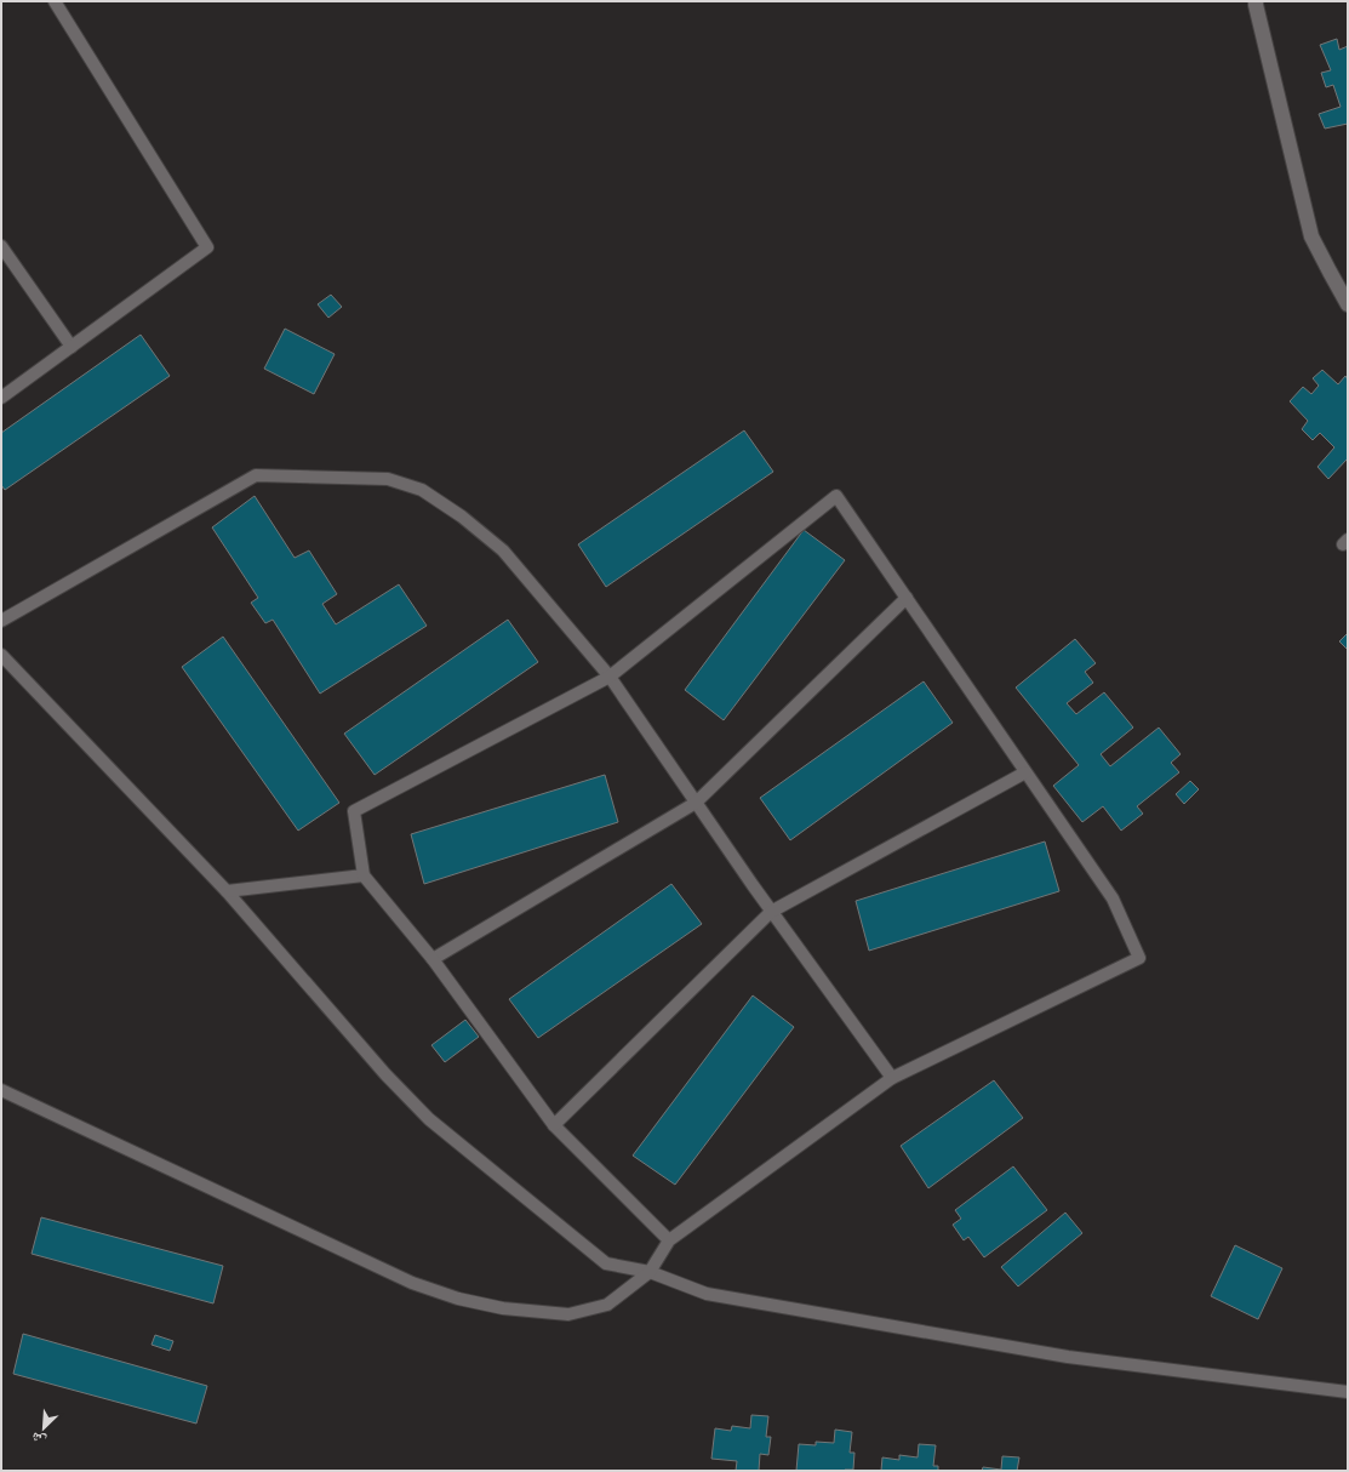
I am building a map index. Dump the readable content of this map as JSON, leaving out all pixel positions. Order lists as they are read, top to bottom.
{
  "north": "bottom left"
}
